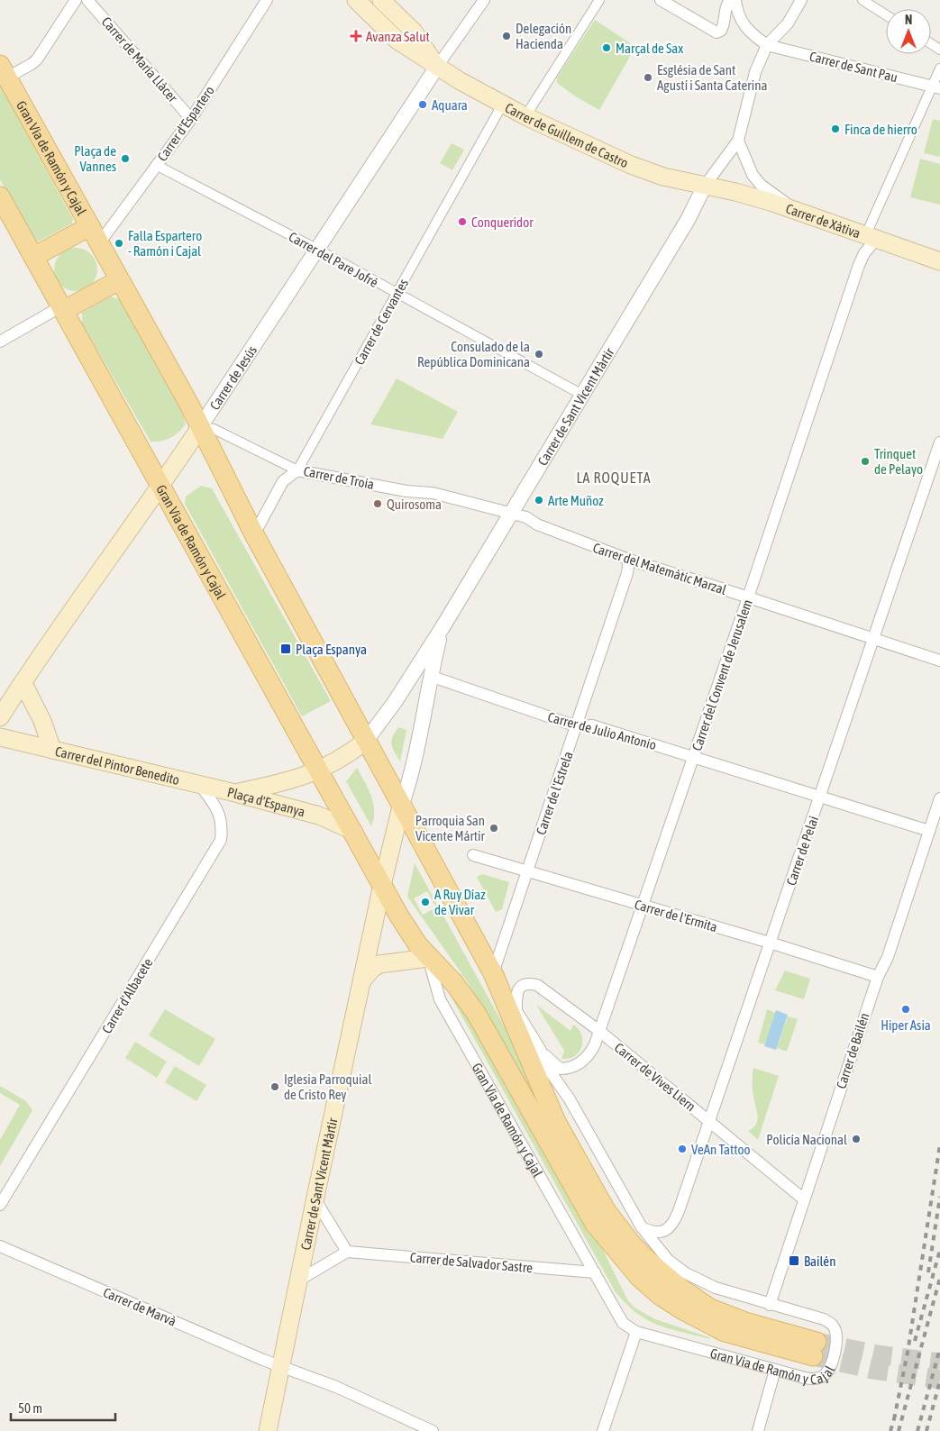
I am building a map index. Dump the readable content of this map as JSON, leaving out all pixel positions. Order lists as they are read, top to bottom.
{
  "streets": {
    "main road": [
      "Carrer de Guillem de Castro",
      "Gran Via de Ramón y Cajal",
      "Carrer de Xàtiva",
      "Carrer de Jesús",
      "Carrer de Sant Vicent Màrtir",
      "Carrer del Pintor Benedito",
      "Plaça d'Espanya"
    ],
    "street": [
      "Carrer de Maria Llàcer",
      "Carrer de Sant Pau",
      "Carrer d'Espartero",
      "Carrer del Pare Jofré",
      "Carrer de Cervantes",
      "Carrer de Troia",
      "Carrer del Matemàtic Marzal",
      "Carrer del Convent de Jerusalem",
      "Carrer de Julio Antonio",
      "Carrer de l'Estrela",
      "Carrer de Pelai",
      "Carrer de l'Ermita",
      "Carrer d'Albacete",
      "Carrer de Bailén",
      "Carrer de Vives Liern",
      "Carrer de Salvador Sastre",
      "Carrer de Marvà"
    ]
  },
  "crossings": [
    ["Carrer de Maria Llàcer", "Carrer d'Espartero"],
    ["Carrer d'Espartero", "Gran Via de Ramón y Cajal"],
    ["Carrer d'Espartero", "Carrer del Pare Jofré"],
    ["Carrer de Guillem de Castro", "Carrer de Xàtiva"],
    ["Carrer de Guillem de Castro", "Carrer de Cervantes"],
    ["Carrer de Guillem de Castro", "Carrer de Jesús"],
    ["Carrer de Guillem de Castro", "Carrer de Sant Vicent Màrtir"],
    ["Gran Via de Ramón y Cajal", "Carrer de Cervantes"],
    ["Gran Via de Ramón y Cajal", "Carrer de Jesús"],
    ["Gran Via de Ramón y Cajal", "Carrer de Sant Vicent Màrtir"],
    ["Gran Via de Ramón y Cajal", "Carrer de Troia"],
    ["Gran Via de Ramón y Cajal", "Carrer del Convent de Jerusalem"],
    ["Gran Via de Ramón y Cajal", "Carrer de l'Estrela"],
    ["Gran Via de Ramón y Cajal", "Plaça d'Espanya"],
    ["Gran Via de Ramón y Cajal", "Carrer de Pelai"],
    ["Gran Via de Ramón y Cajal", "Carrer de Bailén"],
    ["Gran Via de Ramón y Cajal", "Carrer de Vives Liern"],
    ["Gran Via de Ramón y Cajal", "Carrer de Salvador Sastre"],
    ["Carrer de Xàtiva", "Carrer de Sant Vicent Màrtir"],
    ["Carrer de Xàtiva", "Carrer del Convent de Jerusalem"],
    ["Carrer del Pare Jofré", "Carrer de Cervantes"],
    ["Carrer del Pare Jofré", "Carrer de Jesús"],
    ["Carrer del Pare Jofré", "Carrer de Sant Vicent Màrtir"],
    ["Carrer de Cervantes", "Carrer de Troia"],
    ["Carrer de Jesús", "Carrer de Troia"],
    ["Carrer de Sant Vicent Màrtir", "Carrer de Troia"],
    ["Carrer de Sant Vicent Màrtir", "Carrer del Matemàtic Marzal"],
    ["Carrer de Sant Vicent Màrtir", "Carrer de Julio Antonio"],
    ["Carrer de Sant Vicent Màrtir", "Plaça d'Espanya"],
    ["Carrer de Sant Vicent Màrtir", "Carrer de Marvà"],
    ["Carrer de Troia", "Carrer del Matemàtic Marzal"],
    ["Carrer del Matemàtic Marzal", "Carrer del Convent de Jerusalem"],
    ["Carrer del Matemàtic Marzal", "Carrer de l'Estrela"],
    ["Carrer del Matemàtic Marzal", "Carrer de Pelai"],
    ["Carrer del Convent de Jerusalem", "Carrer de Julio Antonio"],
    ["Carrer del Convent de Jerusalem", "Carrer de l'Ermita"],
    ["Carrer del Convent de Jerusalem", "Carrer de Vives Liern"],
    ["Carrer de Julio Antonio", "Carrer de l'Estrela"],
    ["Carrer de Julio Antonio", "Carrer de Pelai"],
    ["Carrer de Julio Antonio", "Carrer de Bailén"],
    ["Carrer del Pintor Benedito", "Plaça d'Espanya"],
    ["Carrer del Pintor Benedito", "Carrer d'Albacete"],
    ["Carrer de l'Estrela", "Carrer de l'Ermita"],
    ["Carrer de Pelai", "Carrer de l'Ermita"],
    ["Carrer de Pelai", "Carrer de Vives Liern"],
    ["Carrer de l'Ermita", "Carrer de Bailén"],
    ["Carrer de Bailén", "Carrer de Vives Liern"]
  ],
  "districts": ["LA ROQUETA"],
  "places": {
    "health": ["Avanza Salut"],
    "other": [
      "Delegación Hacienda",
      "Marçal de Sax",
      "Església de Sant Agustí i Santa Caterina",
      "Aquara",
      "Finca de hierro",
      "Plaça de Vannes",
      "Conqueridor",
      "Falla Espartero - Ramón i Cajal",
      "Consulado de la República Dominicana",
      "Trinquet de Pelayo",
      "Arte Muñoz",
      "Quirosoma",
      "Parroquia San Vicente Mártir",
      "A Ruy Díaz de Vivar",
      "Hiper Asia",
      "Iglesia Parroquial de Cristo Rey",
      "Policía Nacional",
      "VeAn Tattoo"
    ],
    "transit": ["Plaça Espanya", "Bailén"]
  },
  "scale_bar": "50 m",
  "north": "top"
}
